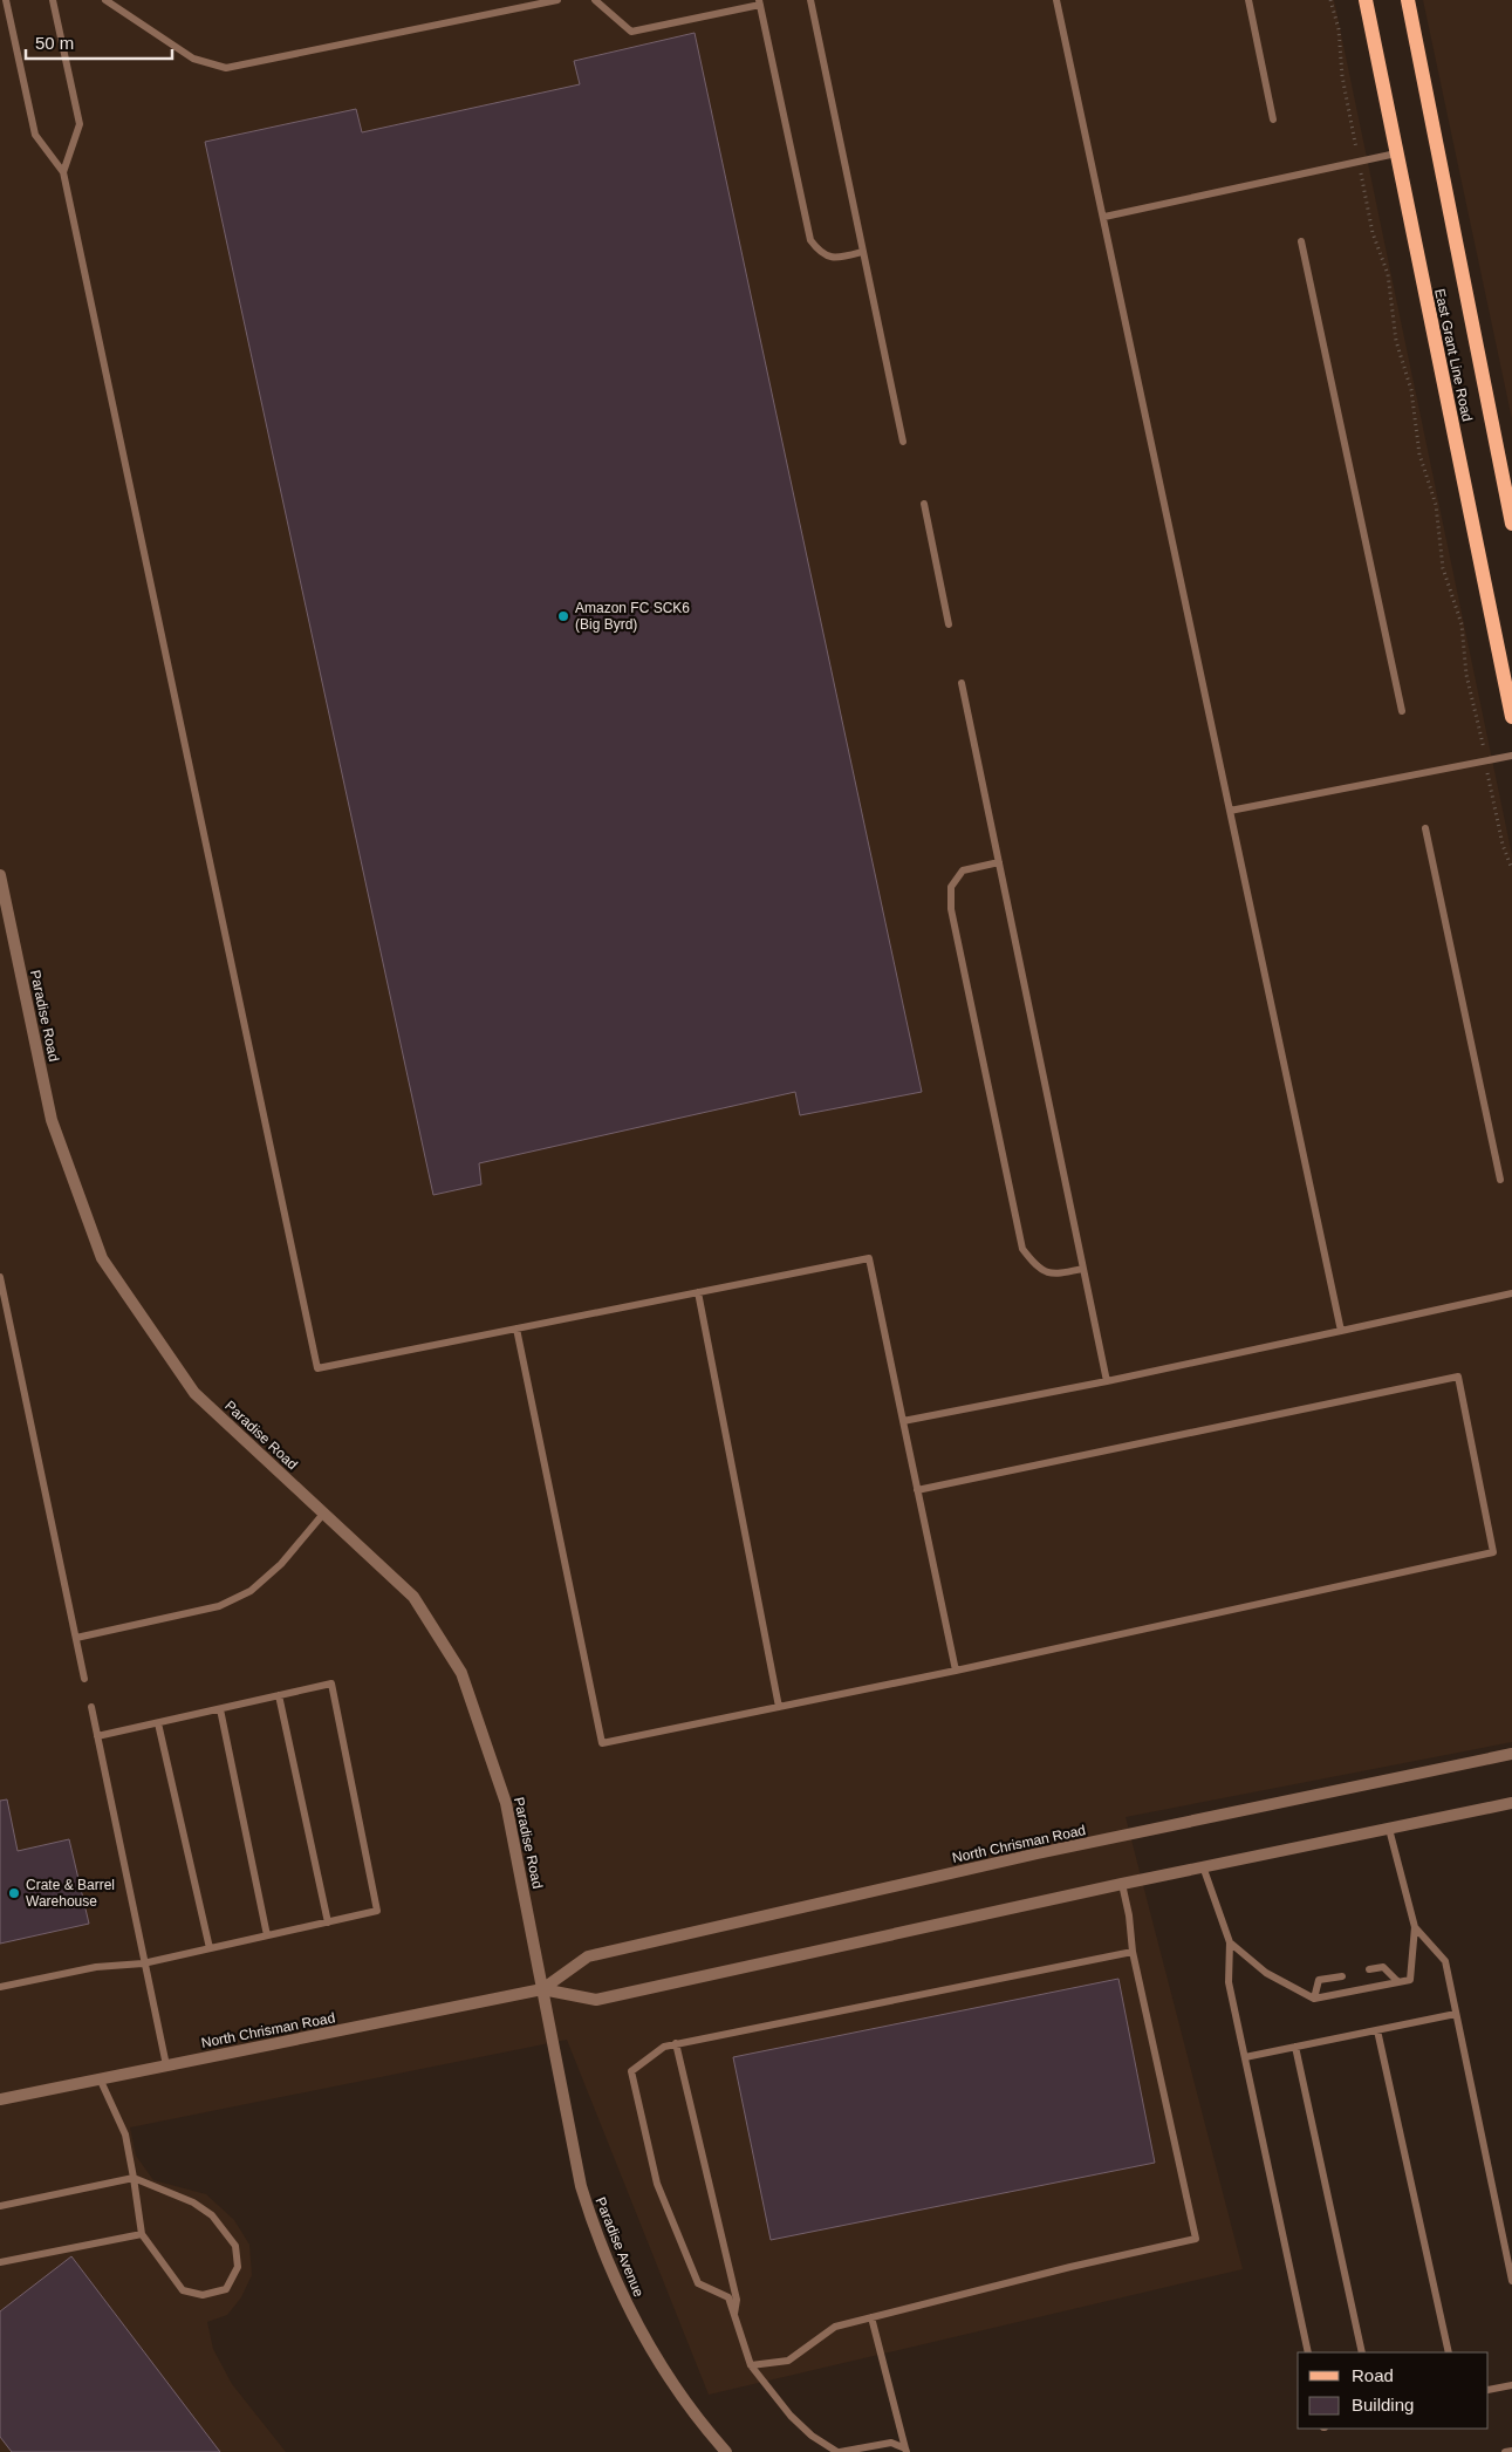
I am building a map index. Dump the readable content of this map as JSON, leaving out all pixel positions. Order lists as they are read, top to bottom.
{
  "streets": {
    "main road": ["East Grant Line Road"],
    "street": ["Paradise Road", "North Chrisman Road", "Paradise Avenue"]
  },
  "crossings": [
    ["Paradise Road", "North Chrisman Road"],
    ["Paradise Road", "Paradise Avenue"],
    ["North Chrisman Road", "Paradise Avenue"]
  ],
  "places": ["Amazon FC SCK6 (Big Byrd)", "Crate & Barrel Warehouse"],
  "legend": ["Road", "Building"],
  "scale_bar": "50 m"
}
